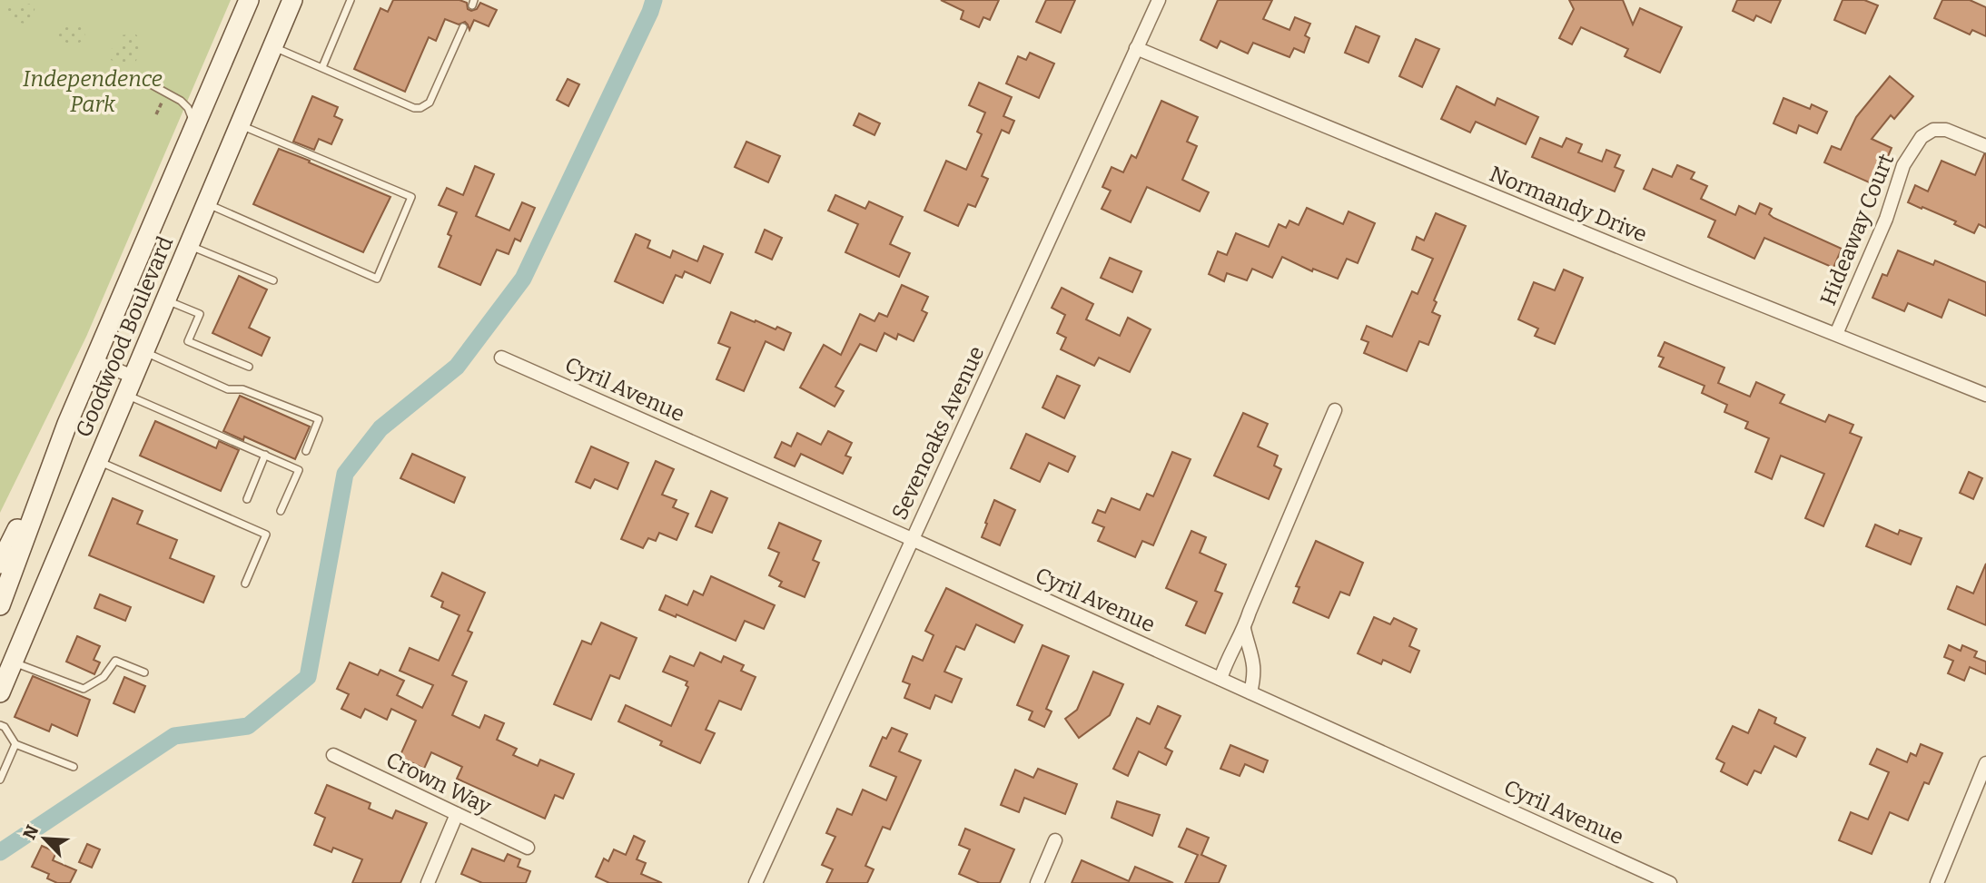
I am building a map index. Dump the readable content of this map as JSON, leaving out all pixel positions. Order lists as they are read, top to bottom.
{
  "streets": {
    "main road": ["Goodwood Boulevard"],
    "street": [
      "Normandy Drive",
      "Hideaway Court",
      "Cyril Avenue",
      "Sevenoaks Avenue",
      "Crown Way"
    ]
  },
  "crossings": [
    ["Normandy Drive", "Hideaway Court"],
    ["Normandy Drive", "Sevenoaks Avenue"],
    ["Cyril Avenue", "Sevenoaks Avenue"]
  ],
  "parks": ["Independence Park"],
  "north": "top left"
}
